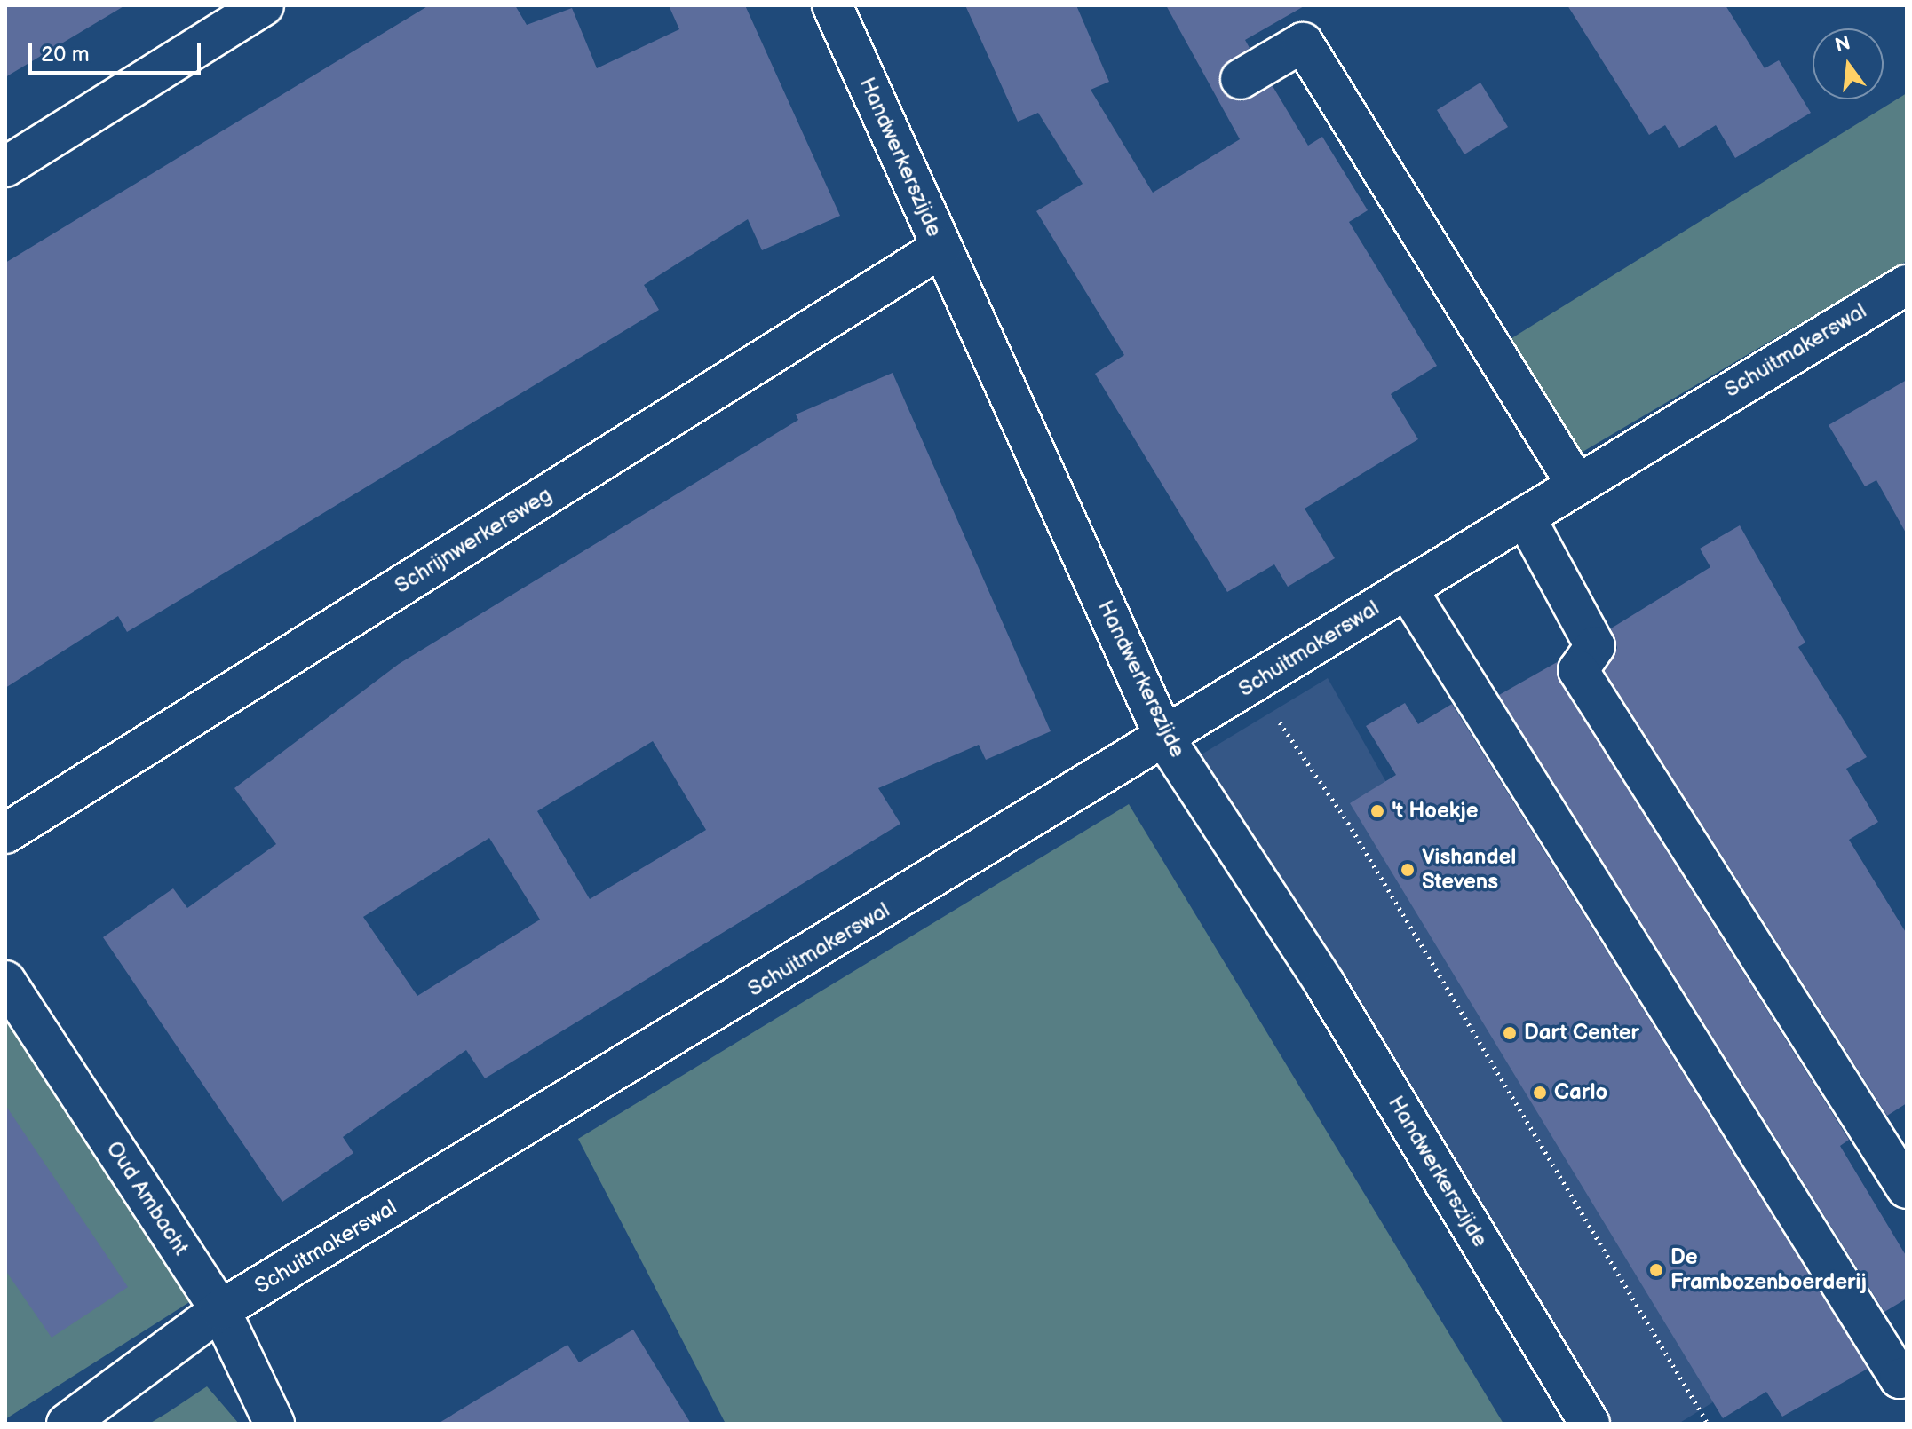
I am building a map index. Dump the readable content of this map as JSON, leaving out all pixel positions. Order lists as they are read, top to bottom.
{
  "streets": {
    "street": [
      "Handwerkerszijde",
      "Schuitmakerswal",
      "Schrijnwerkersweg",
      "Oud Ambacht"
    ]
  },
  "crossings": [
    ["Handwerkerszijde", "Schuitmakerswal"],
    ["Handwerkerszijde", "Schrijnwerkersweg"],
    ["Schuitmakerswal", "Oud Ambacht"]
  ],
  "places": [
    "'t Hoekje",
    "Vishandel Stevens",
    "Dart Center",
    "Carlo",
    "De Frambozenboerderij"
  ],
  "scale_bar": "20 m",
  "north": "top"
}
